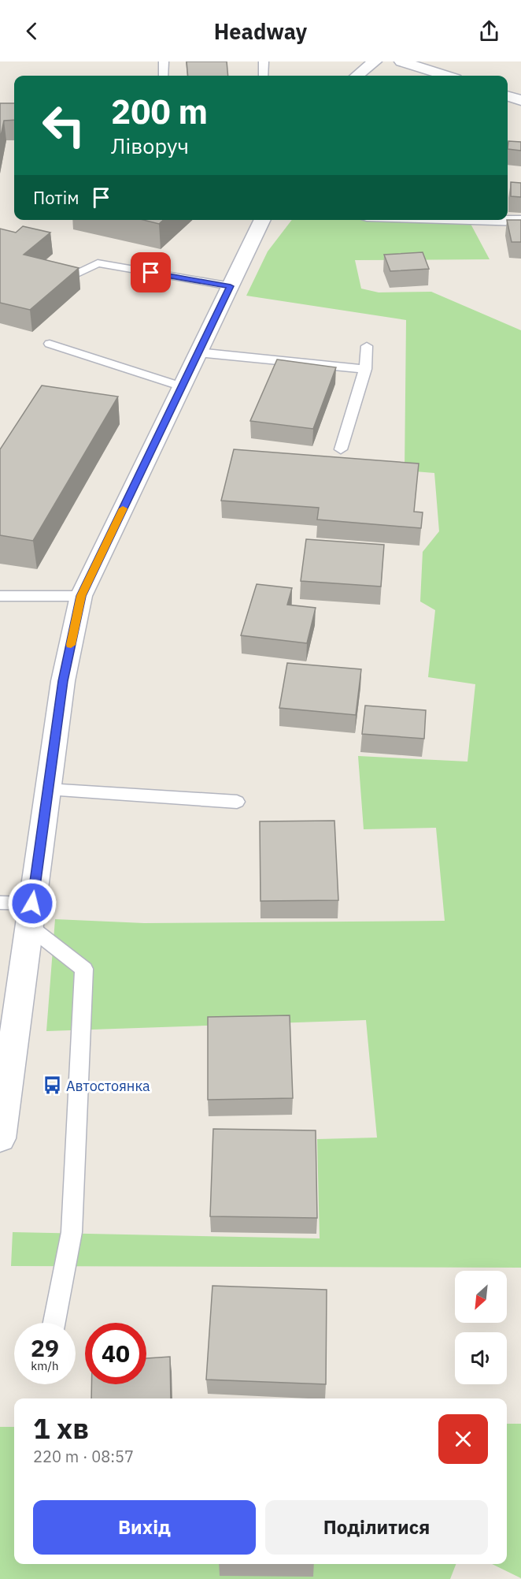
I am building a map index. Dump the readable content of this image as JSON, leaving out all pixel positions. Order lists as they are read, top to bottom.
{
  "places": {
    "bus stop": ["Автостоянка"]
  },
  "north": "bottom left",
  "page": {
    "header": "Headway",
    "turn": ["200 m", "Ліворуч"],
    "then": "Потім",
    "speed": "29 km/h",
    "limit": "40",
    "heading": ["1 хв", "220 m · 08:57"],
    "buttons": ["Вихід", "Поділитися"]
  }
}
